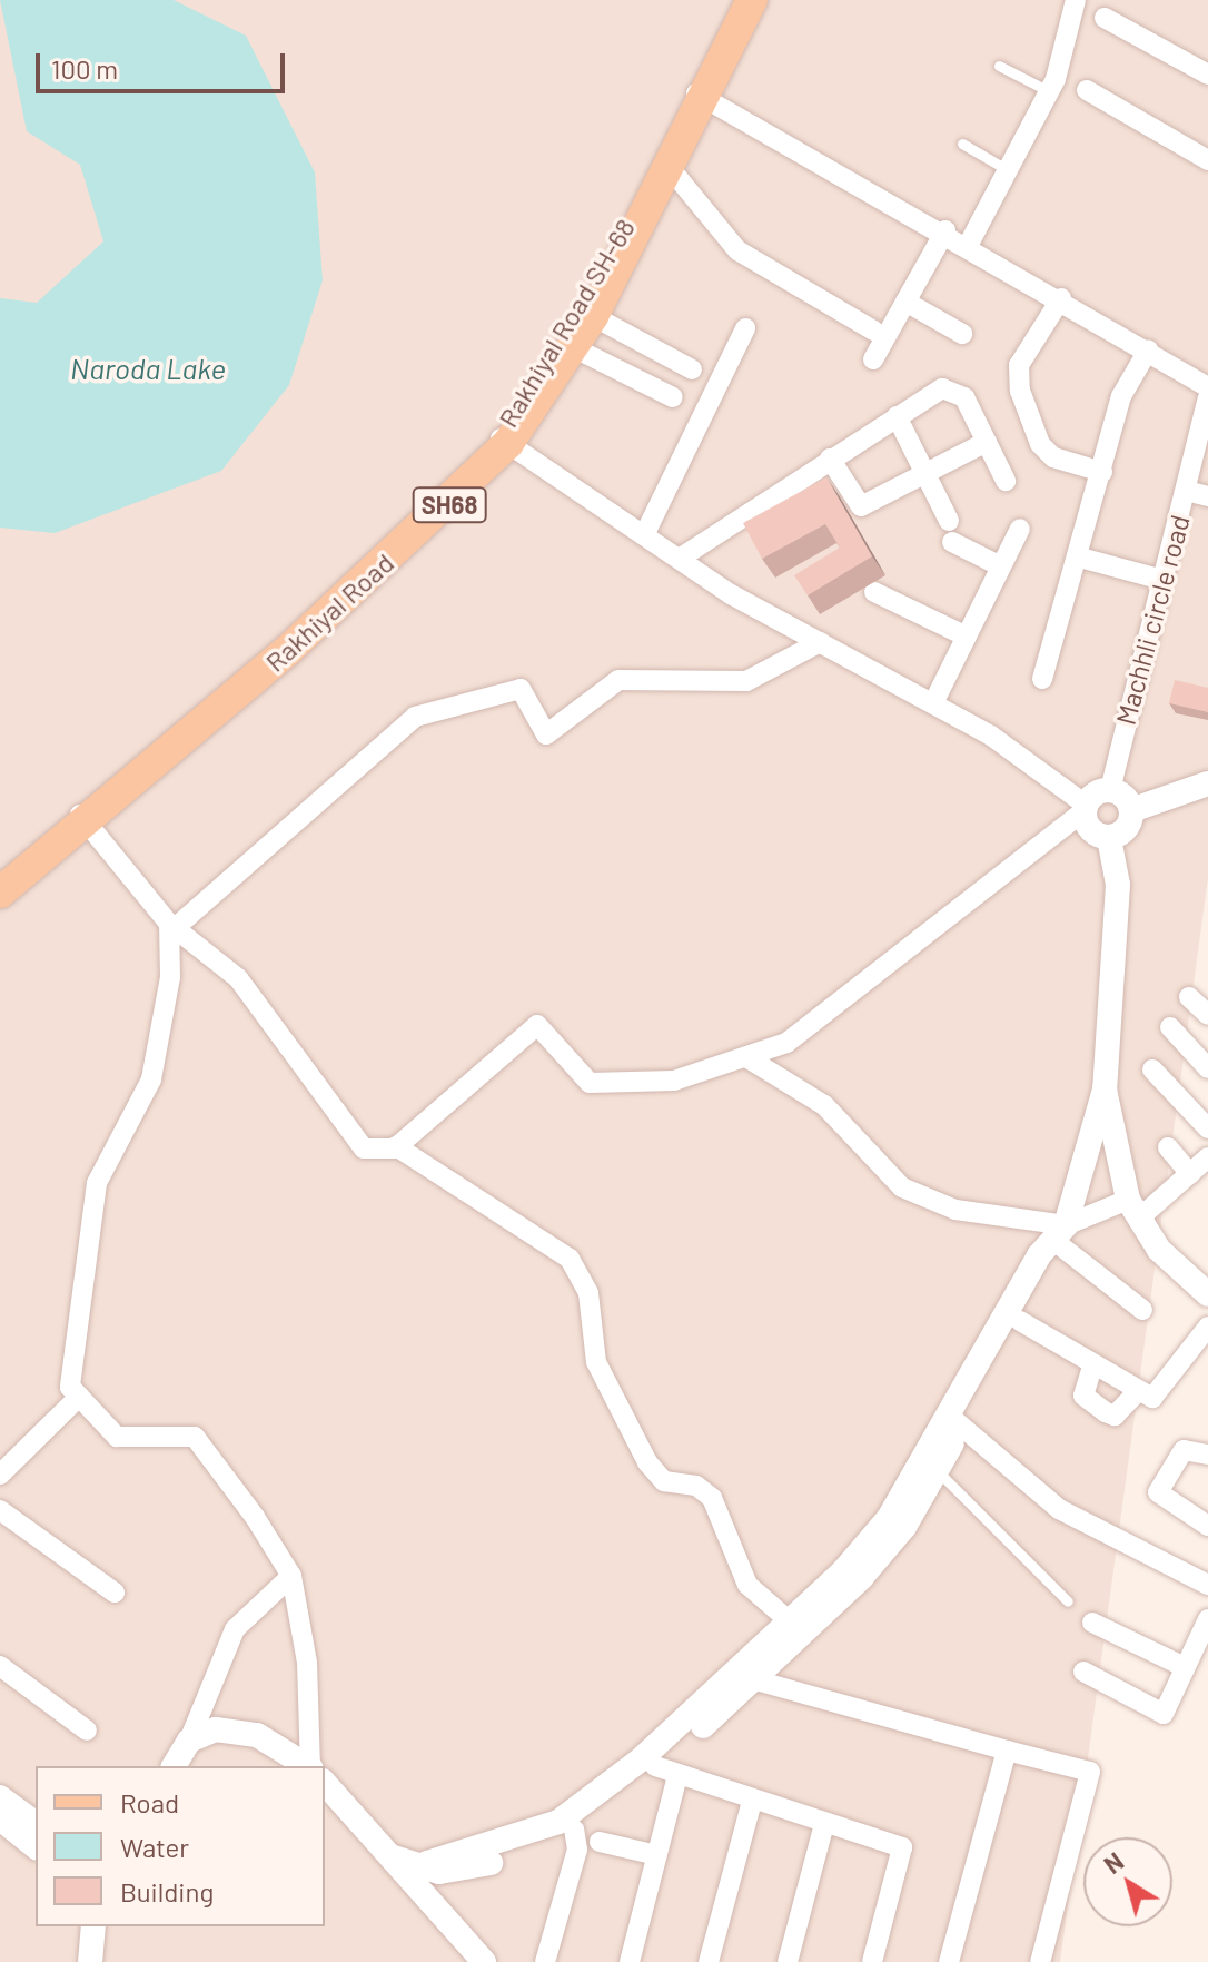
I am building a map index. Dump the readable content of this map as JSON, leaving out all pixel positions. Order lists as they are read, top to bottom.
{
  "streets": {
    "main road": ["Rakhiyal Road SH-68", "SH68", "Rakhiyal Road"],
    "street": ["Machhli circle road"]
  },
  "crossings": [
    ["Rakhiyal Road SH-68", "Rakhiyal Road"],
    ["SH68", "Rakhiyal Road"]
  ],
  "water": ["Naroda Lake"],
  "legend": ["Road", "Water", "Building"],
  "scale_bar": "100 m",
  "north": "top left"
}
